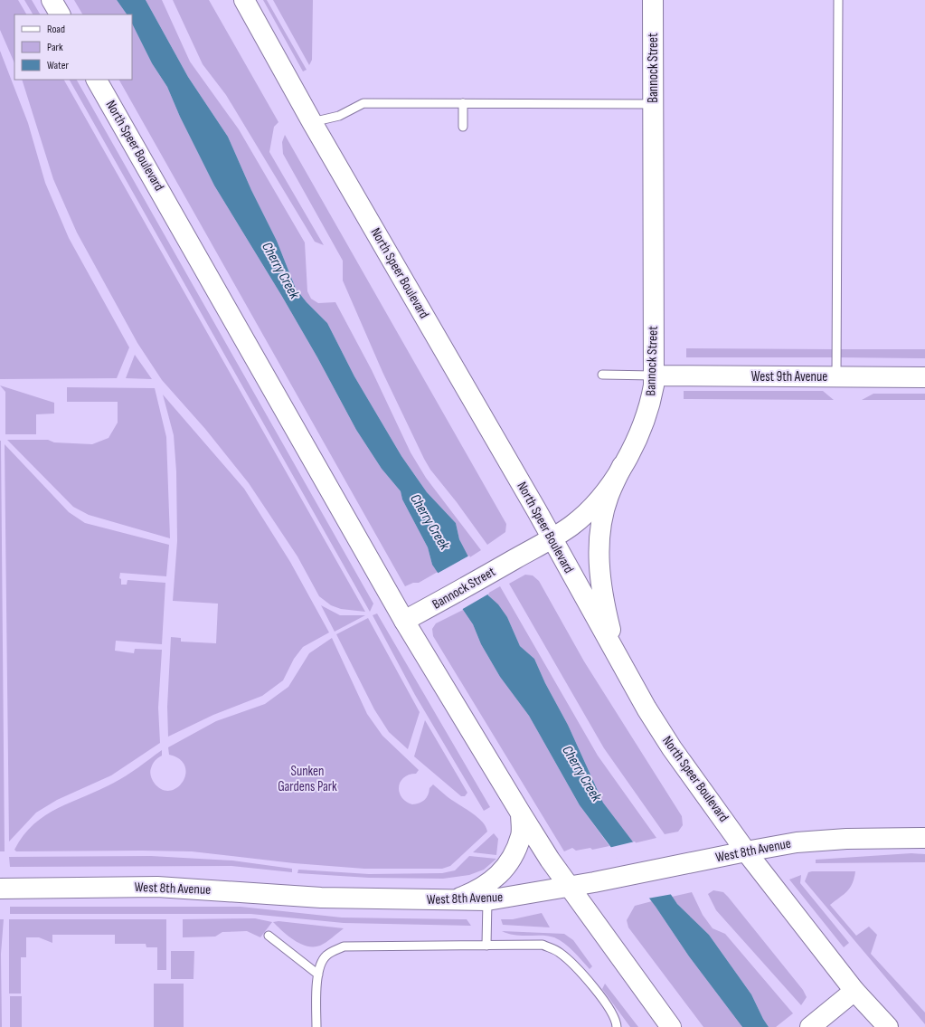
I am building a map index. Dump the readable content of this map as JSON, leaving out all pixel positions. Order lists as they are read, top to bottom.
{
  "streets": {
    "main road": [
      "Bannock Street",
      "North Speer Boulevard",
      "West 9th Avenue",
      "West 8th Avenue"
    ]
  },
  "crossings": [
    ["Bannock Street", "North Speer Boulevard"],
    ["Bannock Street", "West 9th Avenue"],
    ["North Speer Boulevard", "West 8th Avenue"]
  ],
  "water": ["Cherry Creek"],
  "parks": ["Sunken Gardens Park"],
  "legend": ["Road", "Park", "Water"]
}
